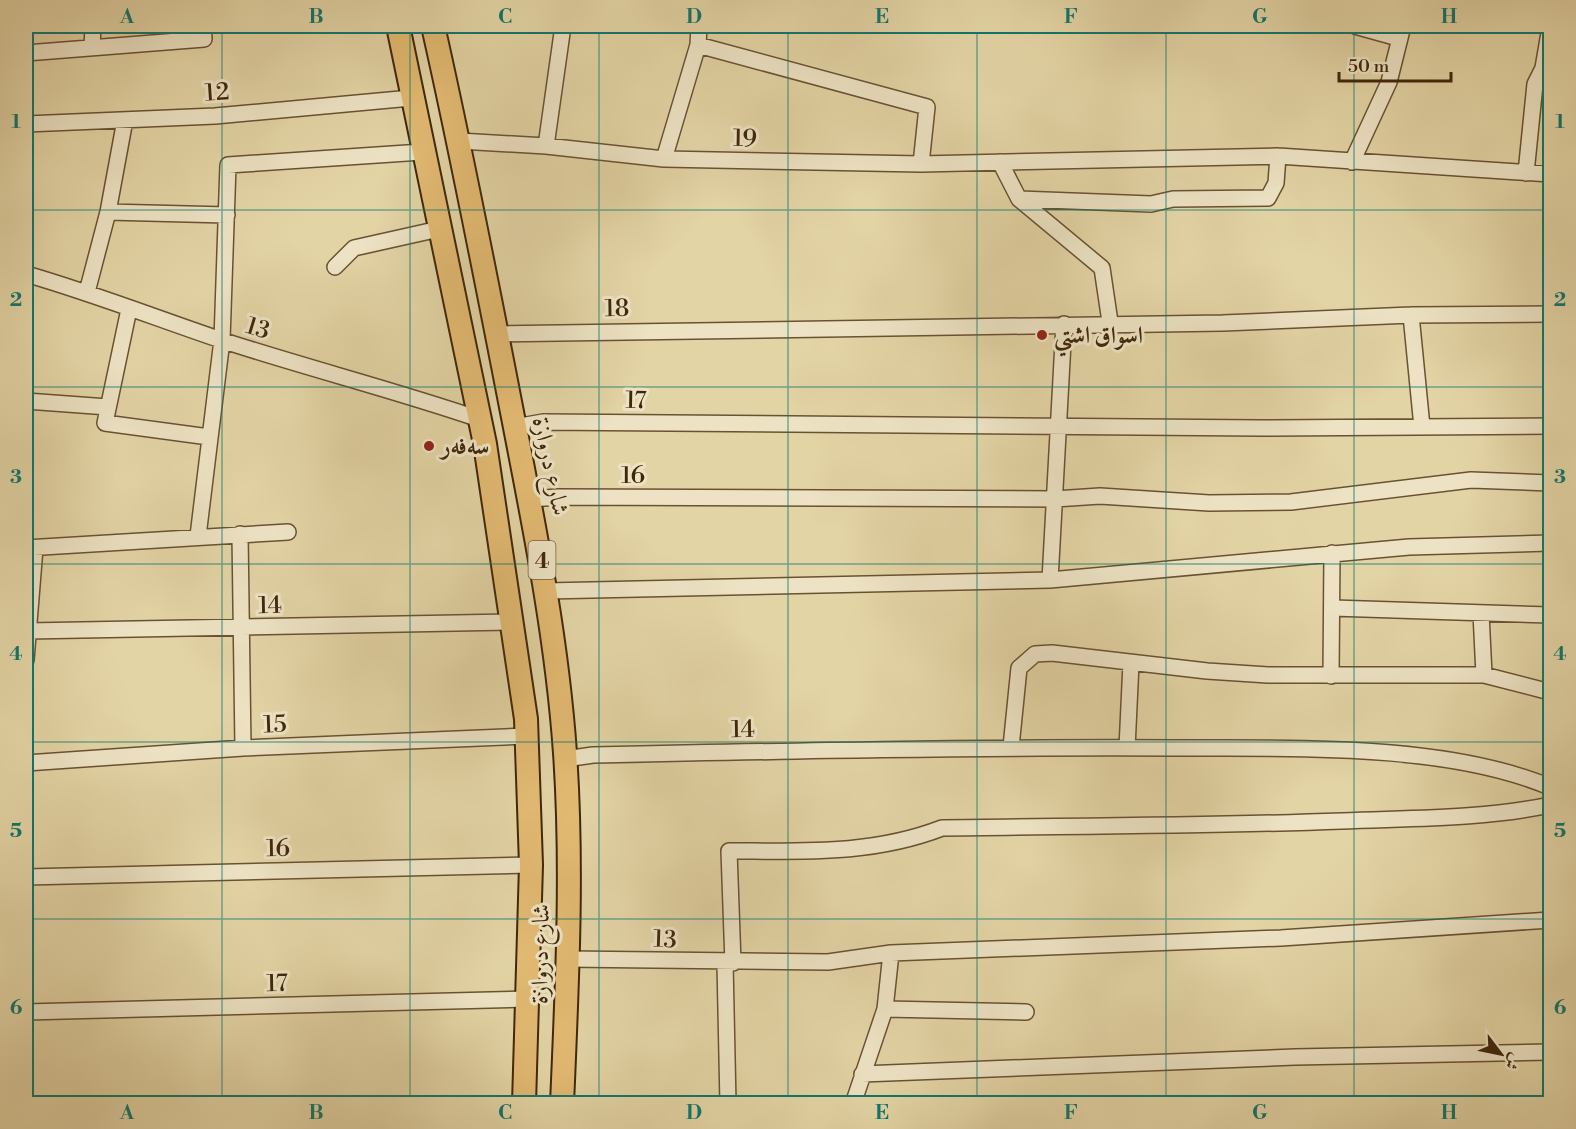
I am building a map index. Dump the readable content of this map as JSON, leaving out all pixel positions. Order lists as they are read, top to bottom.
{
  "streets": {
    "main road": ["شارع دروازة", "4"],
    "street": [
      "12",
      "19",
      "18",
      "13",
      "17",
      "16",
      "14",
      "15"
    ]
  },
  "crossings": [
    ["12", "شارع دروازة"],
    ["19", "شارع دروازة"],
    ["18", "شارع دروازة"],
    ["13", "شارع دروازة"],
    ["17", "شارع دروازة"],
    ["شارع دروازة", "16"],
    ["شارع دروازة", "14"],
    ["شارع دروازة", "15"]
  ],
  "places": ["اسواق اشتي", "سەفەر"],
  "scale_bar": "50 m",
  "north": "bottom right",
  "grid": {
    "columns": [
      "A",
      "B",
      "C",
      "D",
      "E",
      "F",
      "G",
      "H"
    ],
    "rows": [
      "1",
      "2",
      "3",
      "4",
      "5",
      "6"
    ]
  }
}
